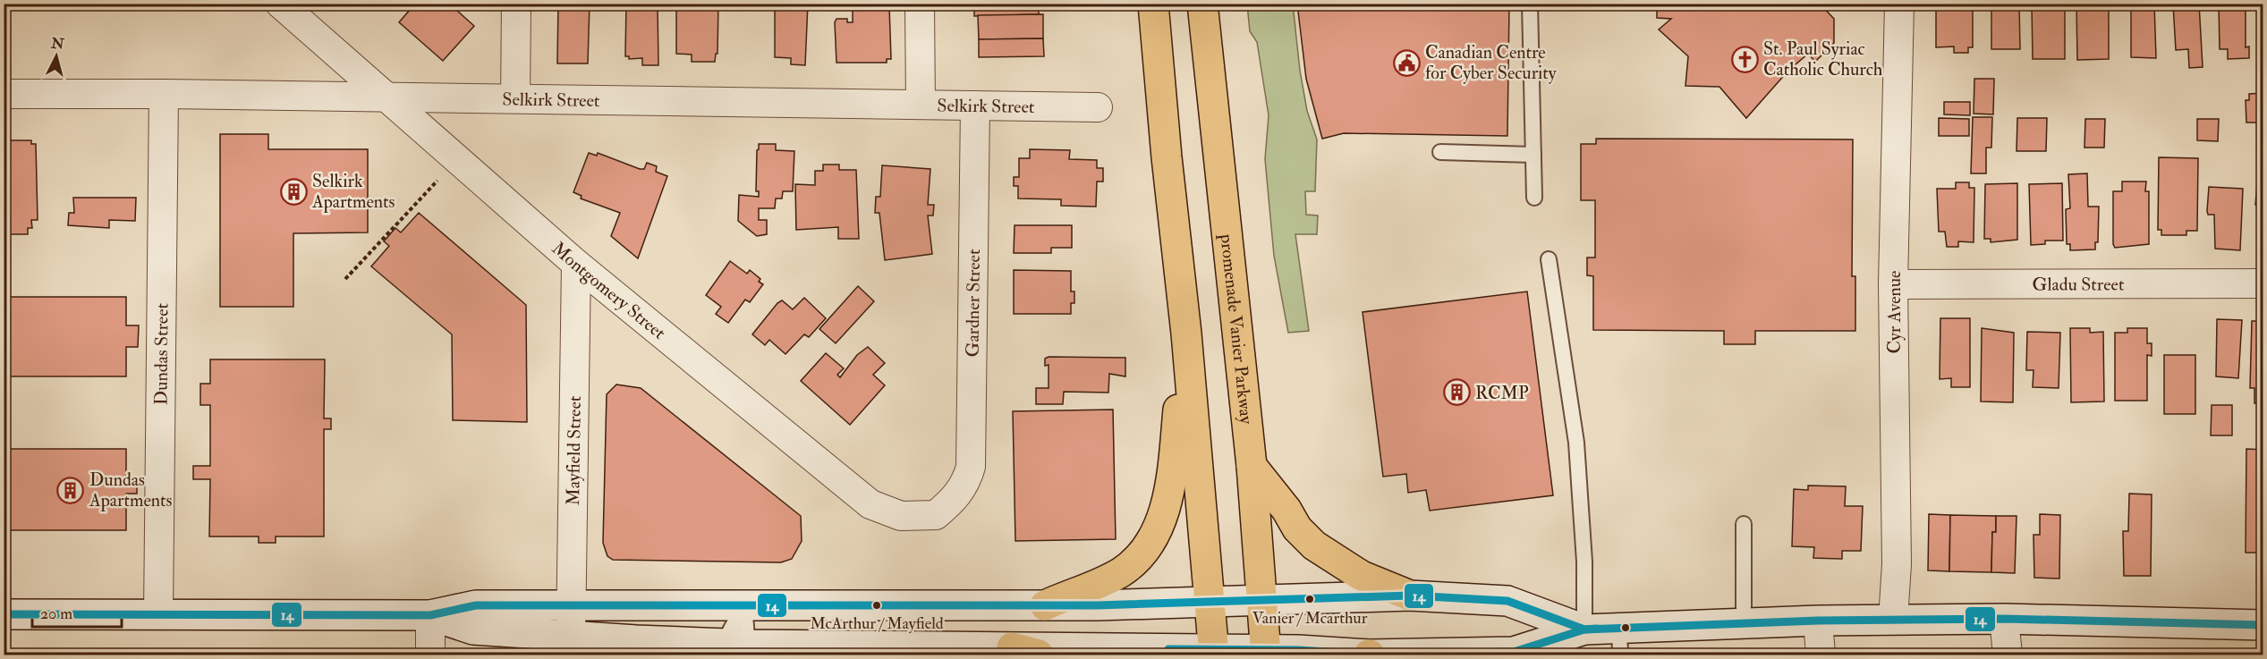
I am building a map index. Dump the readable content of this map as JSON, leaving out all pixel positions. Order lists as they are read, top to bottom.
{
  "streets": {
    "main road": ["promenade Vanier Parkway"],
    "street": [
      "Selkirk Street",
      "Gladu Street",
      "Montgomery Street",
      "Gardner Street",
      "Cyr Avenue",
      "Dundas Street",
      "Mayfield Street"
    ]
  },
  "crossings": [
    ["Selkirk Street", "Montgomery Street"],
    ["Selkirk Street", "Gardner Street"],
    ["Selkirk Street", "Dundas Street"],
    ["Gladu Street", "Cyr Avenue"],
    ["Montgomery Street", "Gardner Street"],
    ["Montgomery Street", "Mayfield Street"]
  ],
  "places": {
    "church": ["St. Paul Syriac Catholic Church"],
    "public building": ["Canadian Centre for Cyber Security"],
    "building": ["Selkirk Apartments", "RCMP", "Dundas Apartments"],
    "other": ["Vanier / Mcarthur", "McArthur / Mayfield"]
  },
  "lines": ["transit line 14"],
  "scale_bar": "20 m",
  "north": "top"
}
